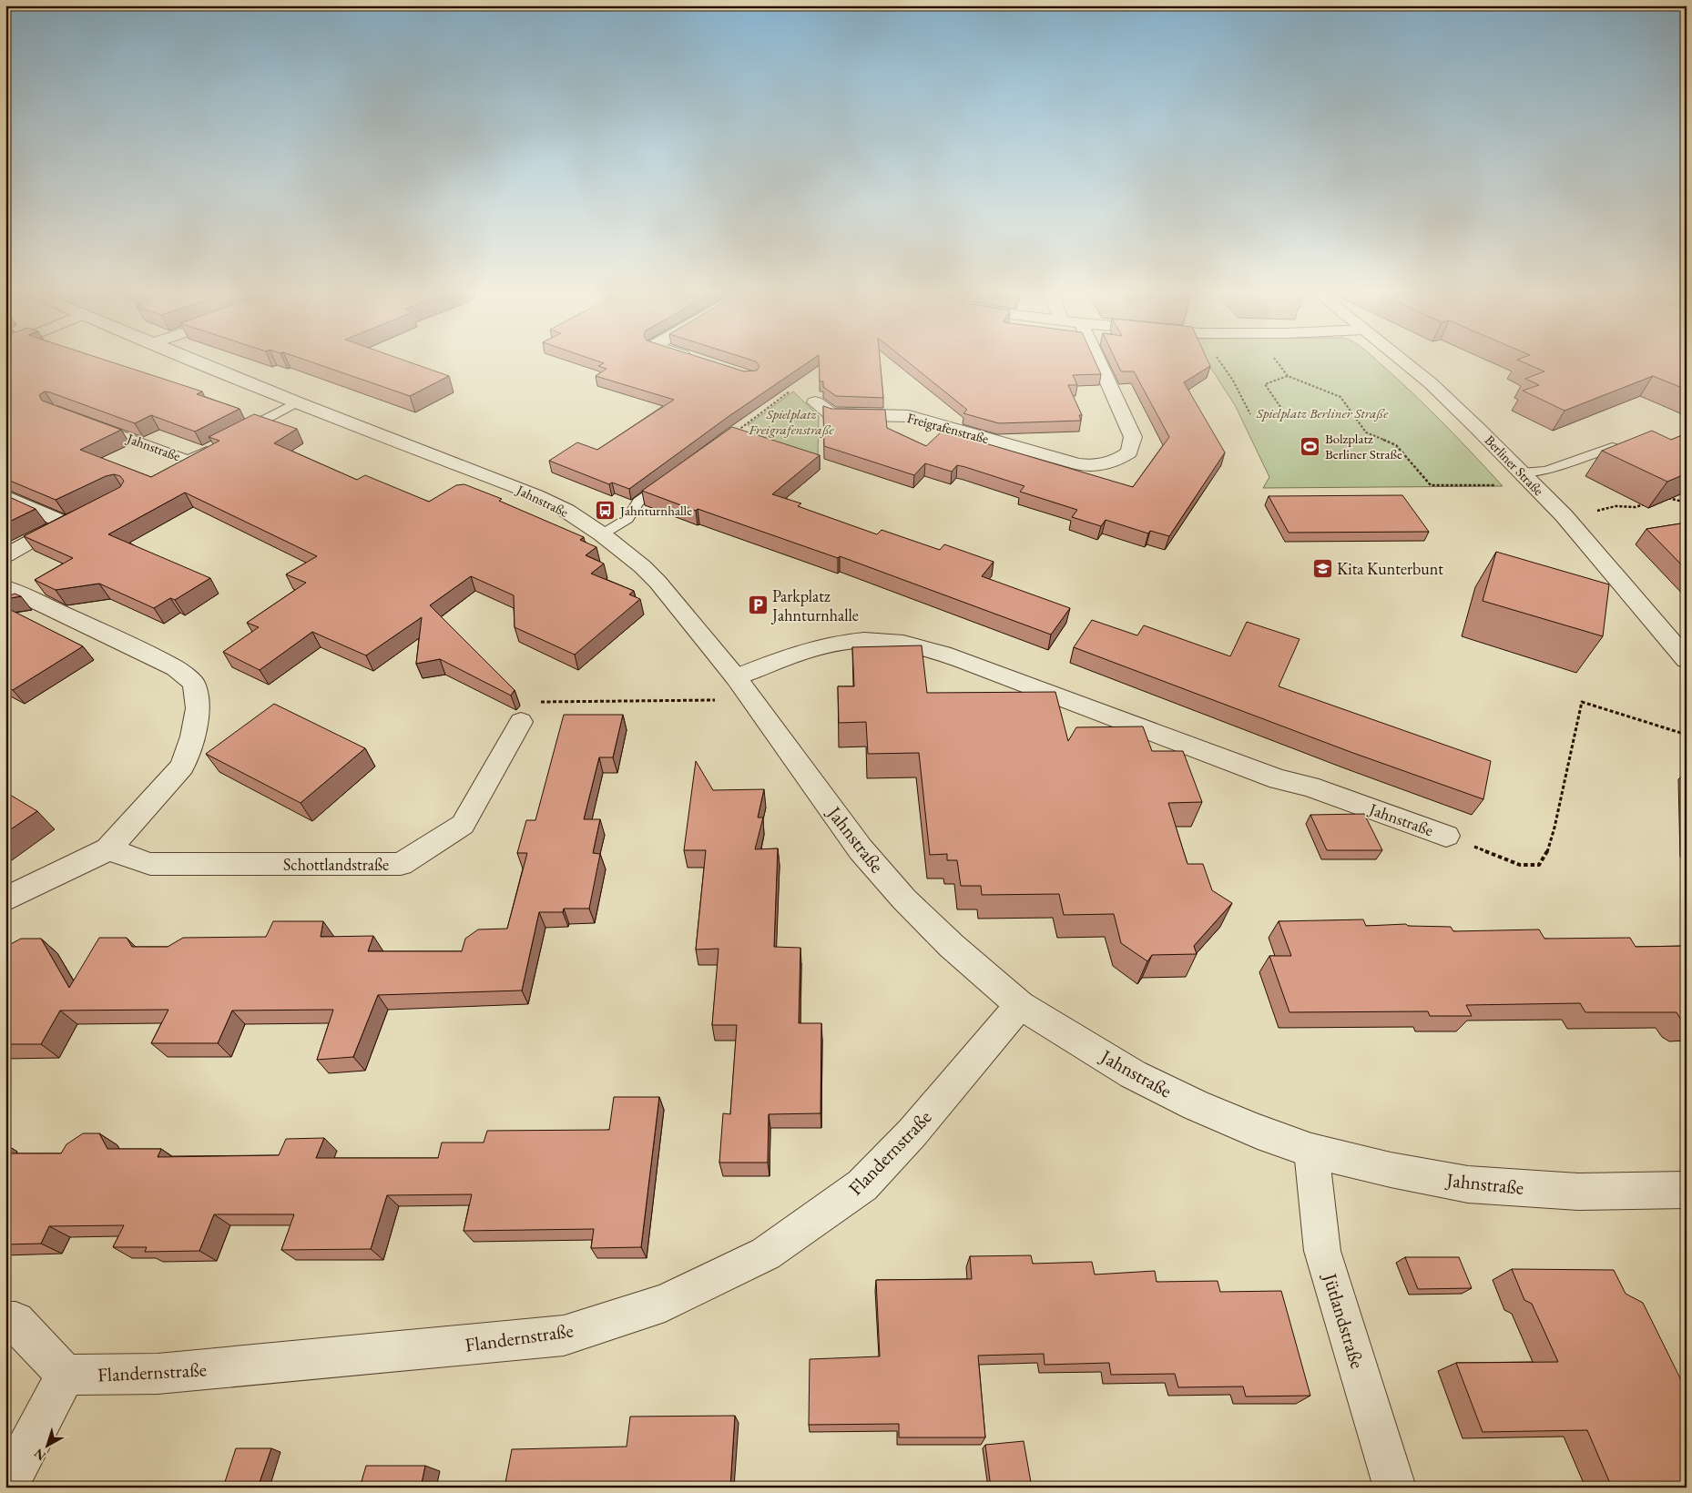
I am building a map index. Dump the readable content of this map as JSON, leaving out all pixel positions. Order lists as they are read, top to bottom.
{
  "streets": {
    "street": [
      "Freigrafenstraße",
      "Jahnstraße",
      "Berliner Straße",
      "Schottlandstraße",
      "Flandernstraße",
      "Jütlandstraße"
    ]
  },
  "crossings": [
    ["Jahnstraße", "Flandernstraße"],
    ["Jahnstraße", "Jütlandstraße"]
  ],
  "parks": ["Spielplatz Berliner Straße", "Spielplatz Freigrafenstraße"],
  "places": {
    "sports": ["Bolzplatz Berliner Straße"],
    "bus stop": ["Jahnturnhalle"],
    "school or university": ["Kita Kunterbunt"],
    "parking": ["Parkplatz Jahnturnhalle"]
  },
  "north": "bottom left"
}
